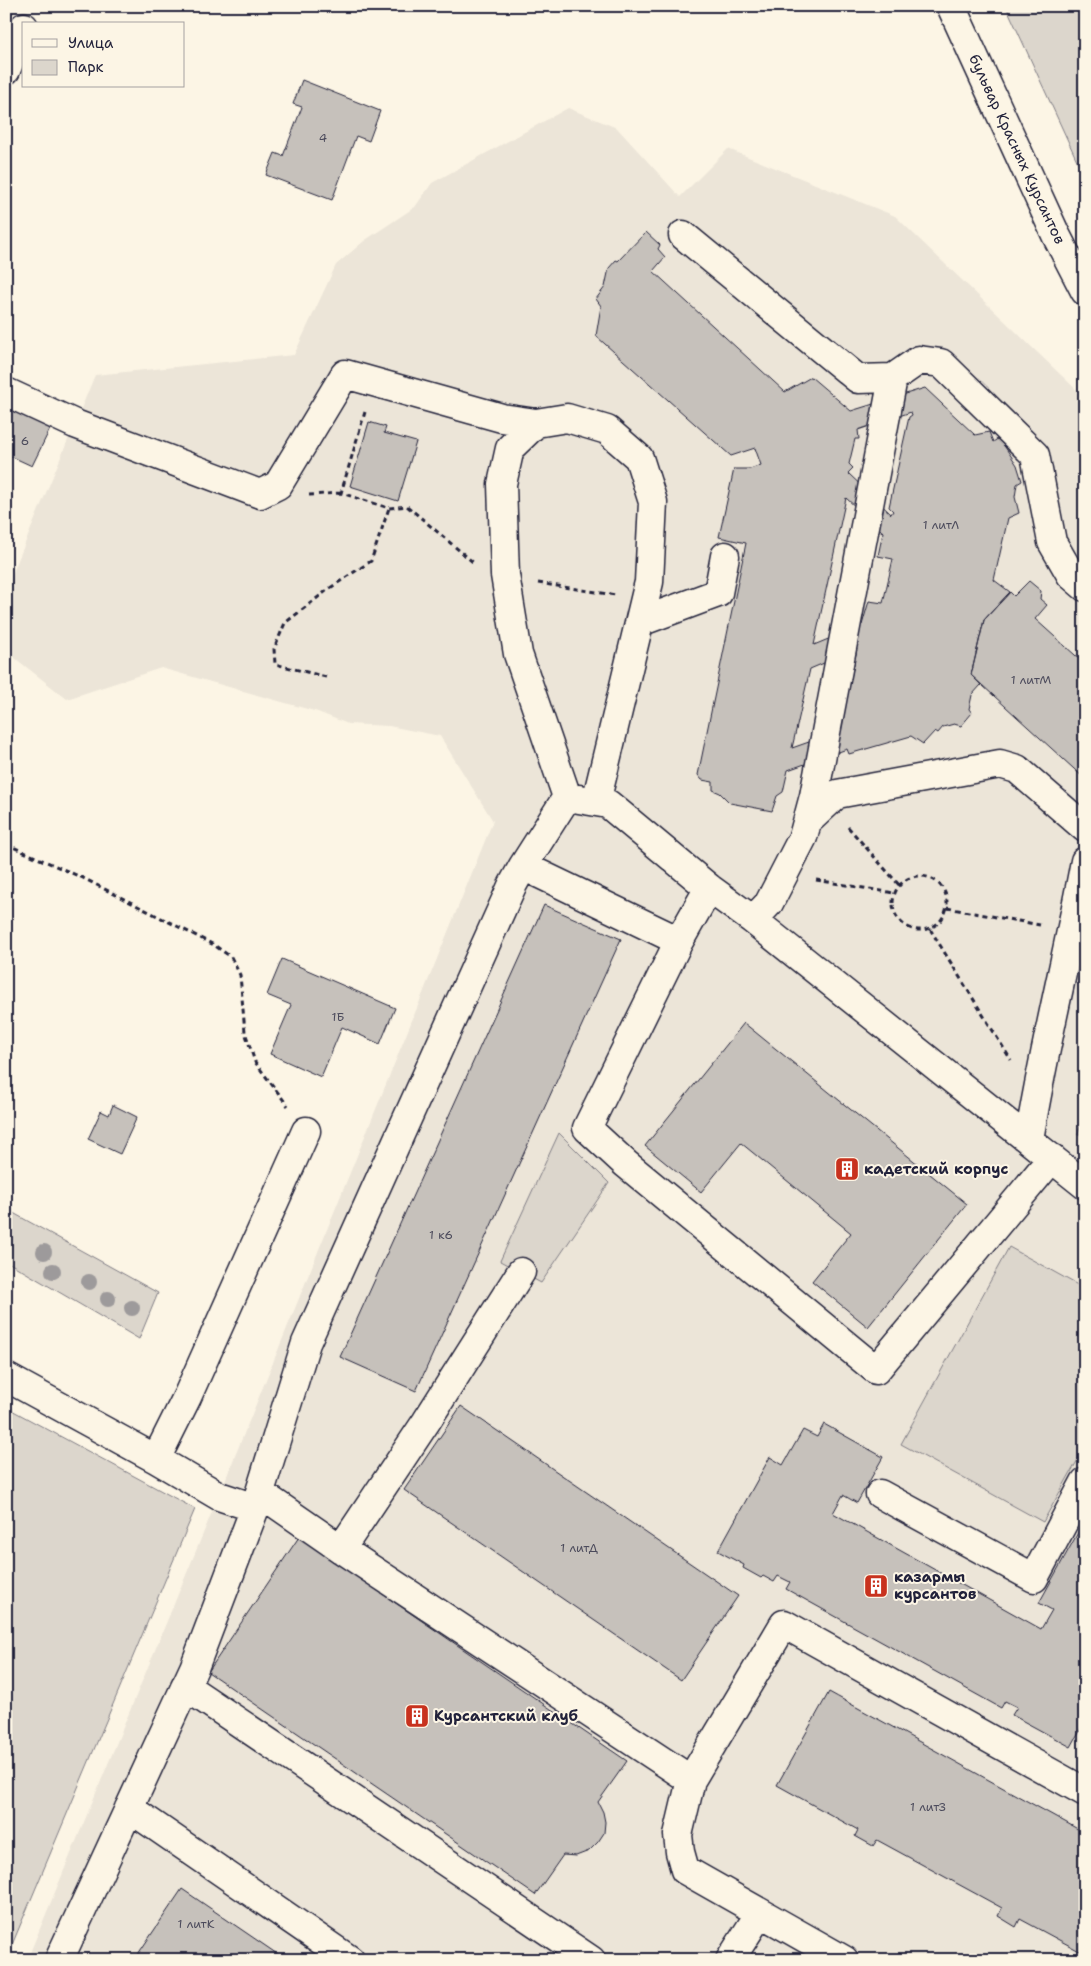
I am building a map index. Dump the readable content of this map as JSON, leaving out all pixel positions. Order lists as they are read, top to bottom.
{
  "streets": {
    "street": ["бульвар Красных Курсантов"]
  },
  "places": {
    "building": ["кадетский корпус", "казармы курсантов", "Курсантский клуб"]
  },
  "house_numbers": [
    "4",
    "6",
    "1 литЛ",
    "1 литМ",
    "1Б",
    "1 к6",
    "1 литД",
    "1 литЗ",
    "1 литК"
  ],
  "legend": ["Улица", "Парк"]
}
